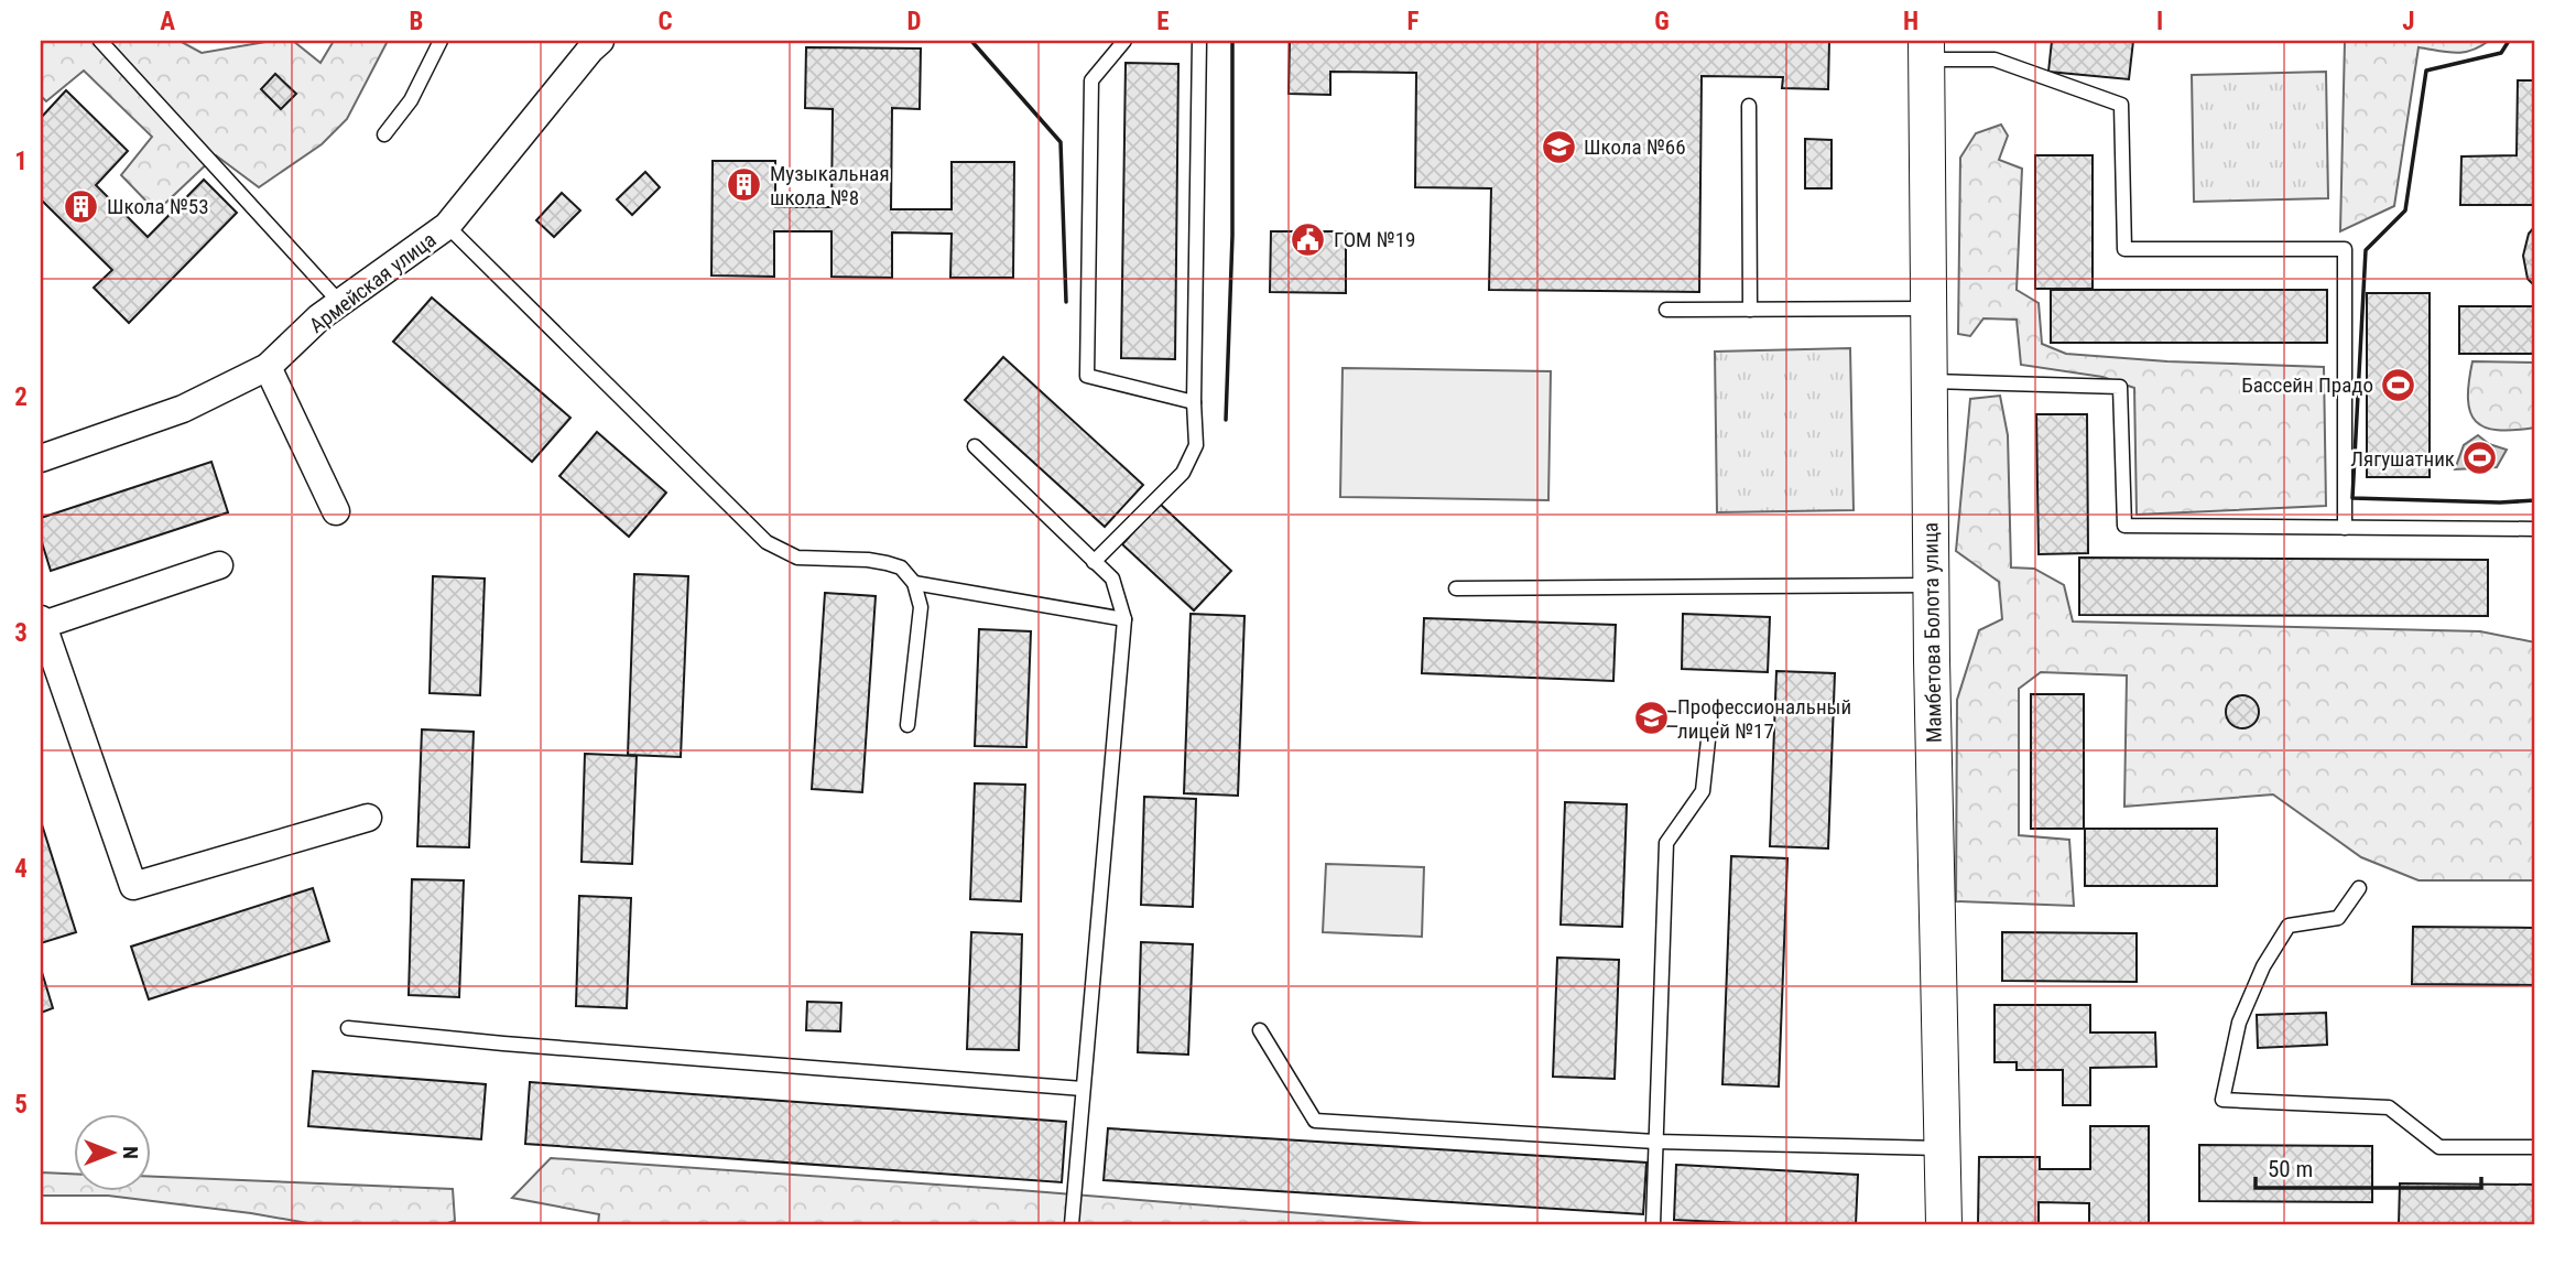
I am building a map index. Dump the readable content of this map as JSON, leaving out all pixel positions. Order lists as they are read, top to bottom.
{
  "streets": {
    "street": ["Армейская улица", "Мамбетова Болота улица"]
  },
  "places": {
    "school or university": ["Школа №66", "Профессиональный лицей №17"],
    "building": ["Музыкальная школа №8", "Школа №53"],
    "public building": ["ГОМ №19"],
    "sports": ["Бассейн Прадо", "Лягушатник"]
  },
  "scale_bar": "50 m",
  "north": "right",
  "grid": {
    "columns": [
      "A",
      "B",
      "C",
      "D",
      "E",
      "F",
      "G",
      "H",
      "I",
      "J"
    ],
    "rows": [
      "1",
      "2",
      "3",
      "4",
      "5"
    ]
  }
}
